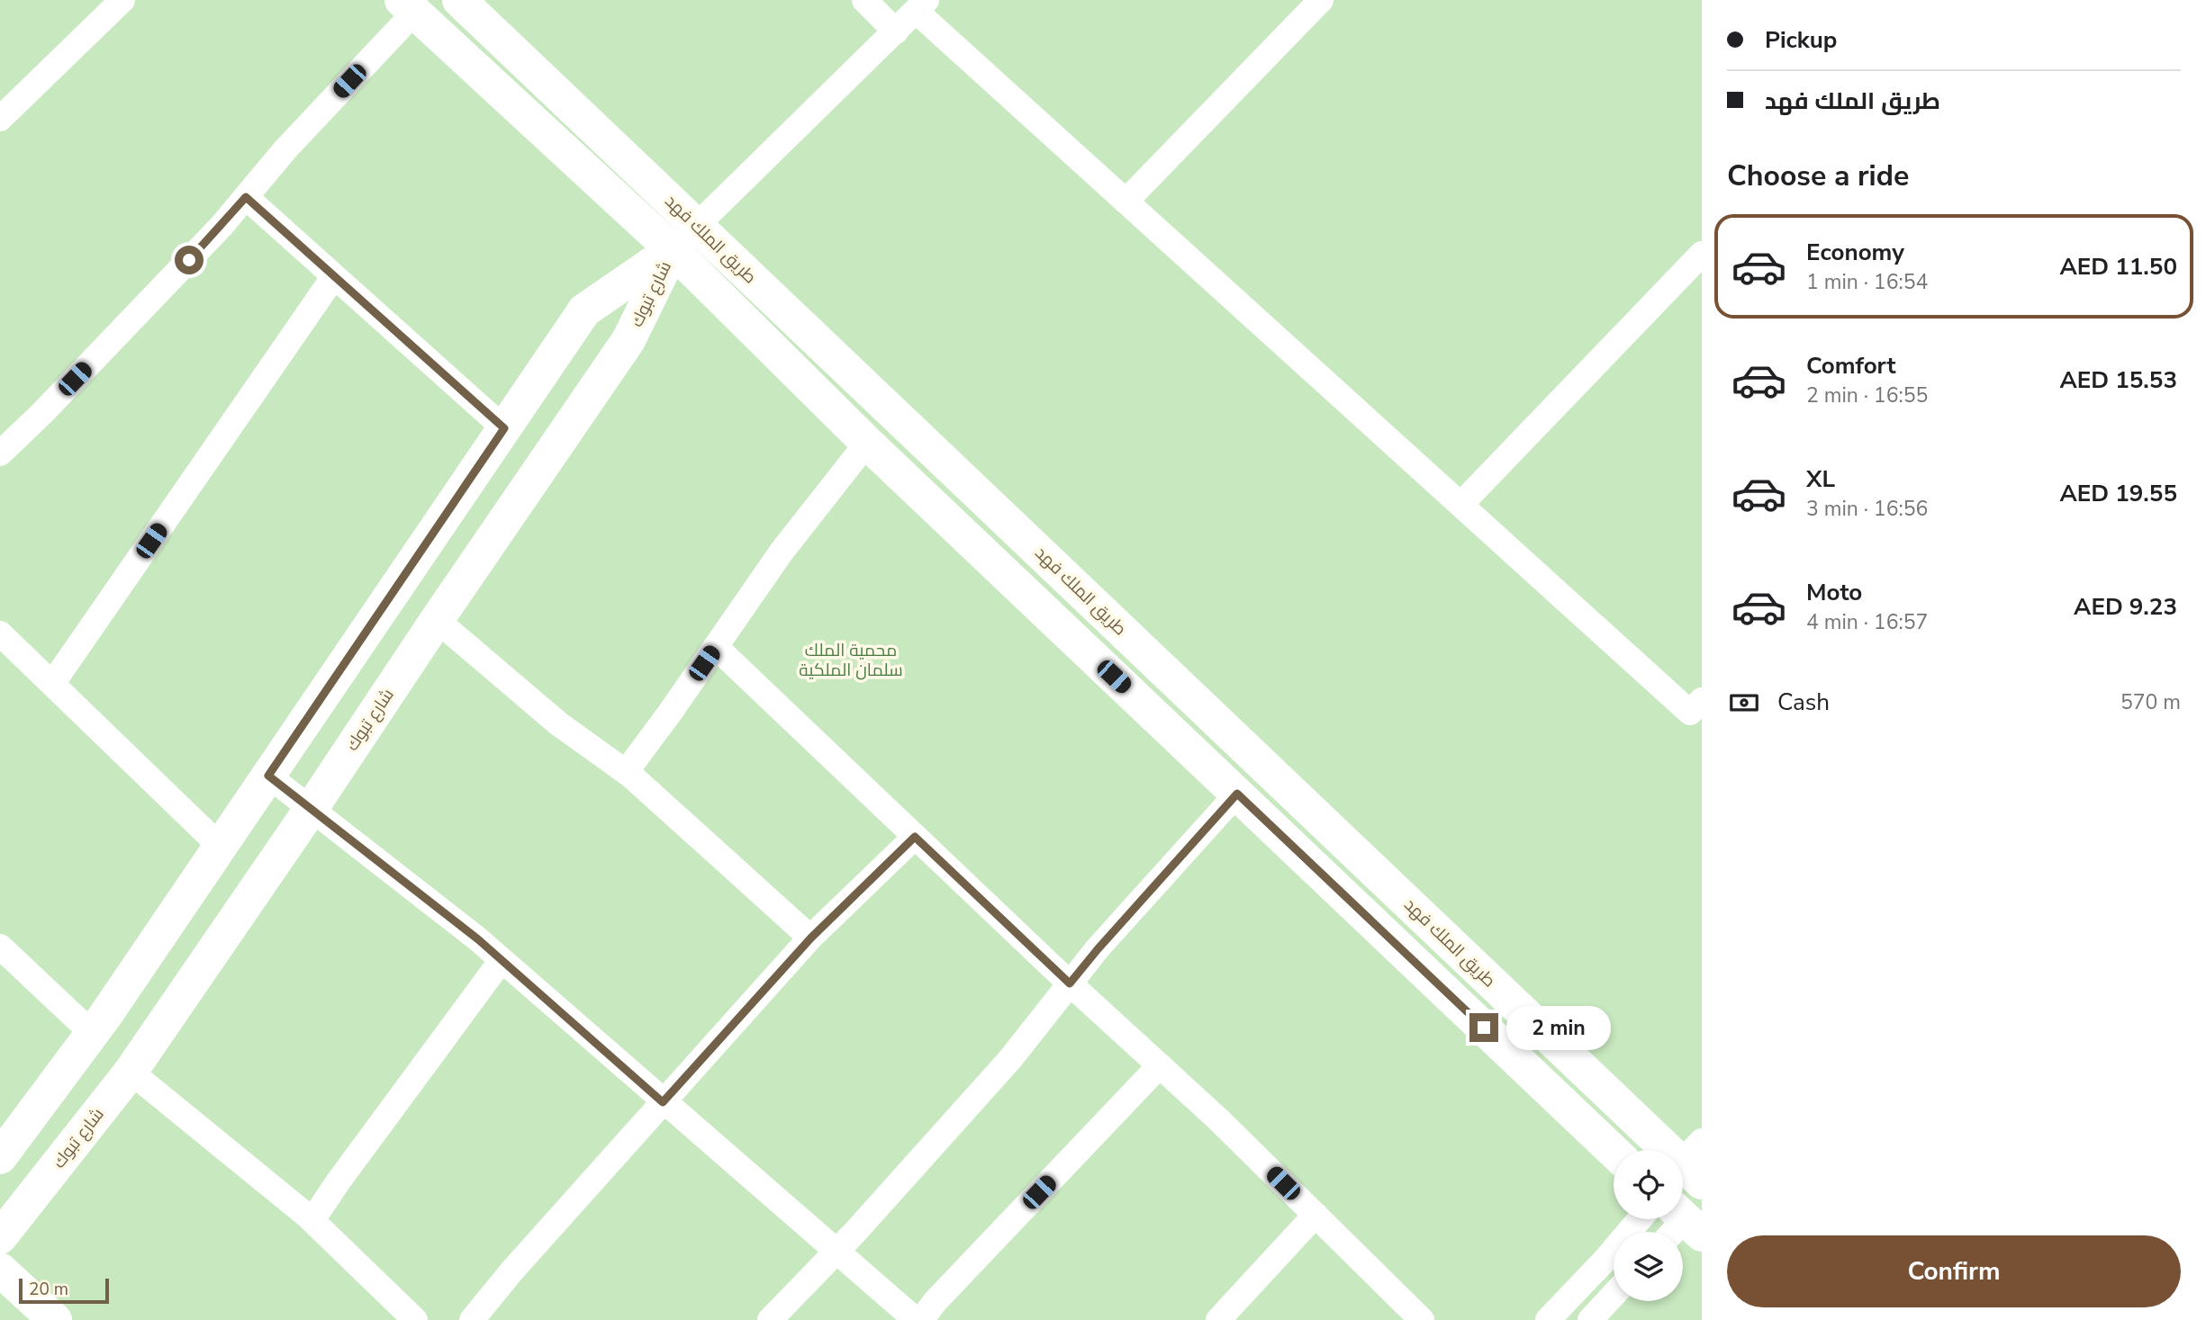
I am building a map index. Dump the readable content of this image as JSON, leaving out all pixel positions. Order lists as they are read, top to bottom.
{
  "streets": {
    "street": ["طريق الملك فهد", "شارع تبوك"]
  },
  "crossings": [
    ["طريق الملك فهد", "شارع تبوك"]
  ],
  "parks": ["محمية الملك سلمان الملكية"],
  "scale_bar": "20 m",
  "page": {
    "banner": ["Pickup", "طريق الملك فهد"],
    "heading": "Choose a ride",
    "list": [
      {
        "name": "Economy",
        "note": "1 min · 16:54",
        "value": "AED 11.50"
      },
      {
        "name": "Comfort",
        "note": "2 min · 16:55",
        "value": "AED 15.53"
      },
      {
        "name": "XL",
        "note": "3 min · 16:56",
        "value": "AED 19.55"
      },
      {
        "name": "Moto",
        "note": "4 min · 16:57",
        "value": "AED 9.23"
      }
    ],
    "pay": ["Cash", "570 m"],
    "bubble": "2 min",
    "buttons": "Confirm",
    "scale": "20 m"
  }
}
